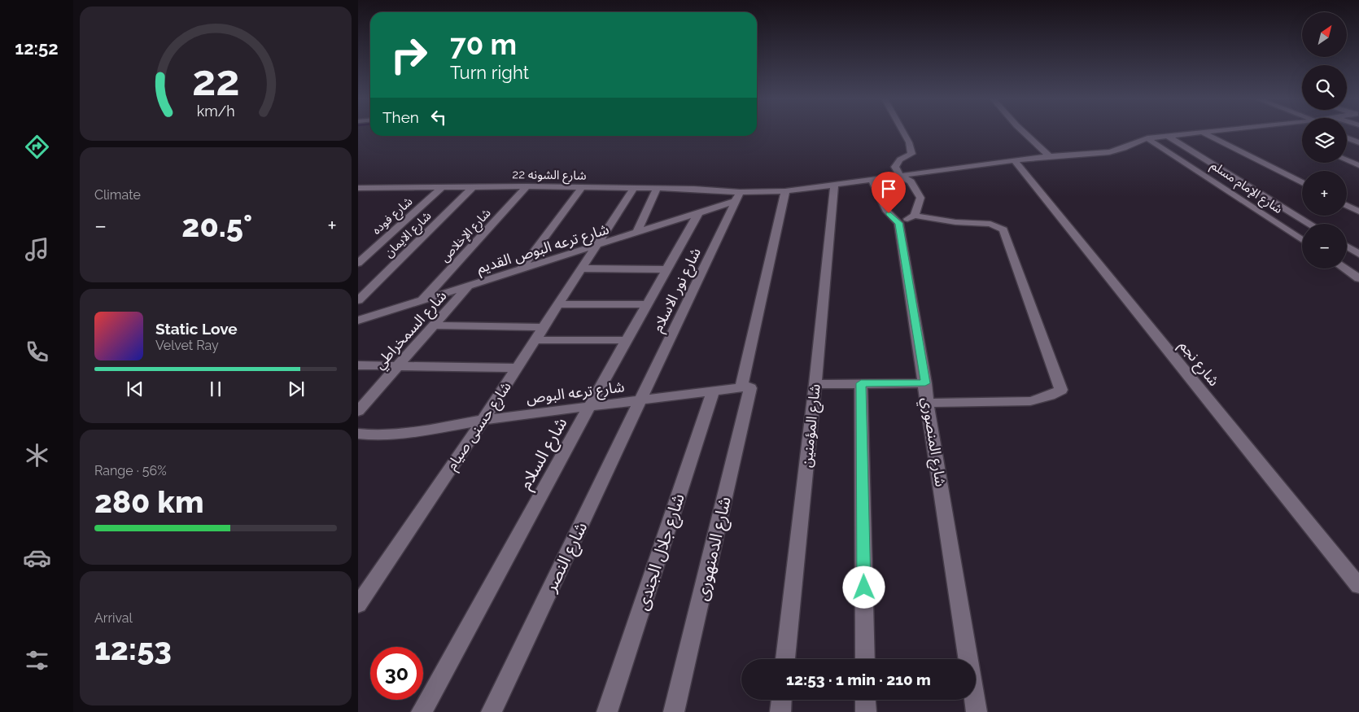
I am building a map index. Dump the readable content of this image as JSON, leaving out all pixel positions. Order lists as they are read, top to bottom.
{
  "streets": {
    "street": [
      "شارع الشونه 22",
      "شارع الإمام مسلم",
      "شارع فوده",
      "شارع الايمان",
      "شارع الإخلاص",
      "شارع ترعه البوص القديم",
      "شارع نور الاسلام",
      "شارع السمخراطي",
      "شارع نجم",
      "شارع ترعه البوص",
      "شارع حسنى صيام",
      "شارع المؤمنين",
      "شارع المنصوري",
      "شارع السلام",
      "شارع الدمنهورى",
      "شارع جلال الجندى",
      "شارع النصر"
    ]
  },
  "crossings": [
    ["شارع الشونه 22", "شارع فوده"],
    ["شارع الشونه 22", "شارع الايمان"],
    ["شارع الشونه 22", "شارع الإخلاص"],
    ["شارع الشونه 22", "شارع ترعه البوص القديم"],
    ["شارع الشونه 22", "شارع نور الاسلام"],
    ["شارع الشونه 22", "شارع حسنى صيام"],
    ["شارع الإخلاص", "شارع ترعه البوص القديم"],
    ["شارع ترعه البوص القديم", "شارع نور الاسلام"],
    ["شارع ترعه البوص القديم", "شارع السمخراطي"],
    ["شارع ترعه البوص القديم", "شارع حسنى صيام"],
    ["شارع ترعه البوص القديم", "شارع السلام"],
    ["شارع نور الاسلام", "شارع ترعه البوص"],
    ["شارع نور الاسلام", "شارع النصر"],
    ["شارع ترعه البوص", "شارع حسنى صيام"],
    ["شارع ترعه البوص", "شارع السلام"],
    ["شارع ترعه البوص", "شارع الدمنهورى"],
    ["شارع ترعه البوص", "شارع جلال الجندى"],
    ["شارع ترعه البوص", "شارع النصر"]
  ],
  "north": "top right",
  "page": {
    "tabs": "12:52",
    "map_buttons": ["+", "−"],
    "turn": ["70 m", "Turn right"],
    "then": "Then",
    "tile": [
      "Climate",
      ["Range · 56%", "280 km"],
      ["Arrival", "12:53"]
    ],
    "heat": ["−", "20.5°", "+"],
    "song": ["Static Love", "Velvet Ray"],
    "limit": "30",
    "trip": "12:53 · 1 min · 210 m",
    "gauge": ["22", "km/h"]
  }
}
